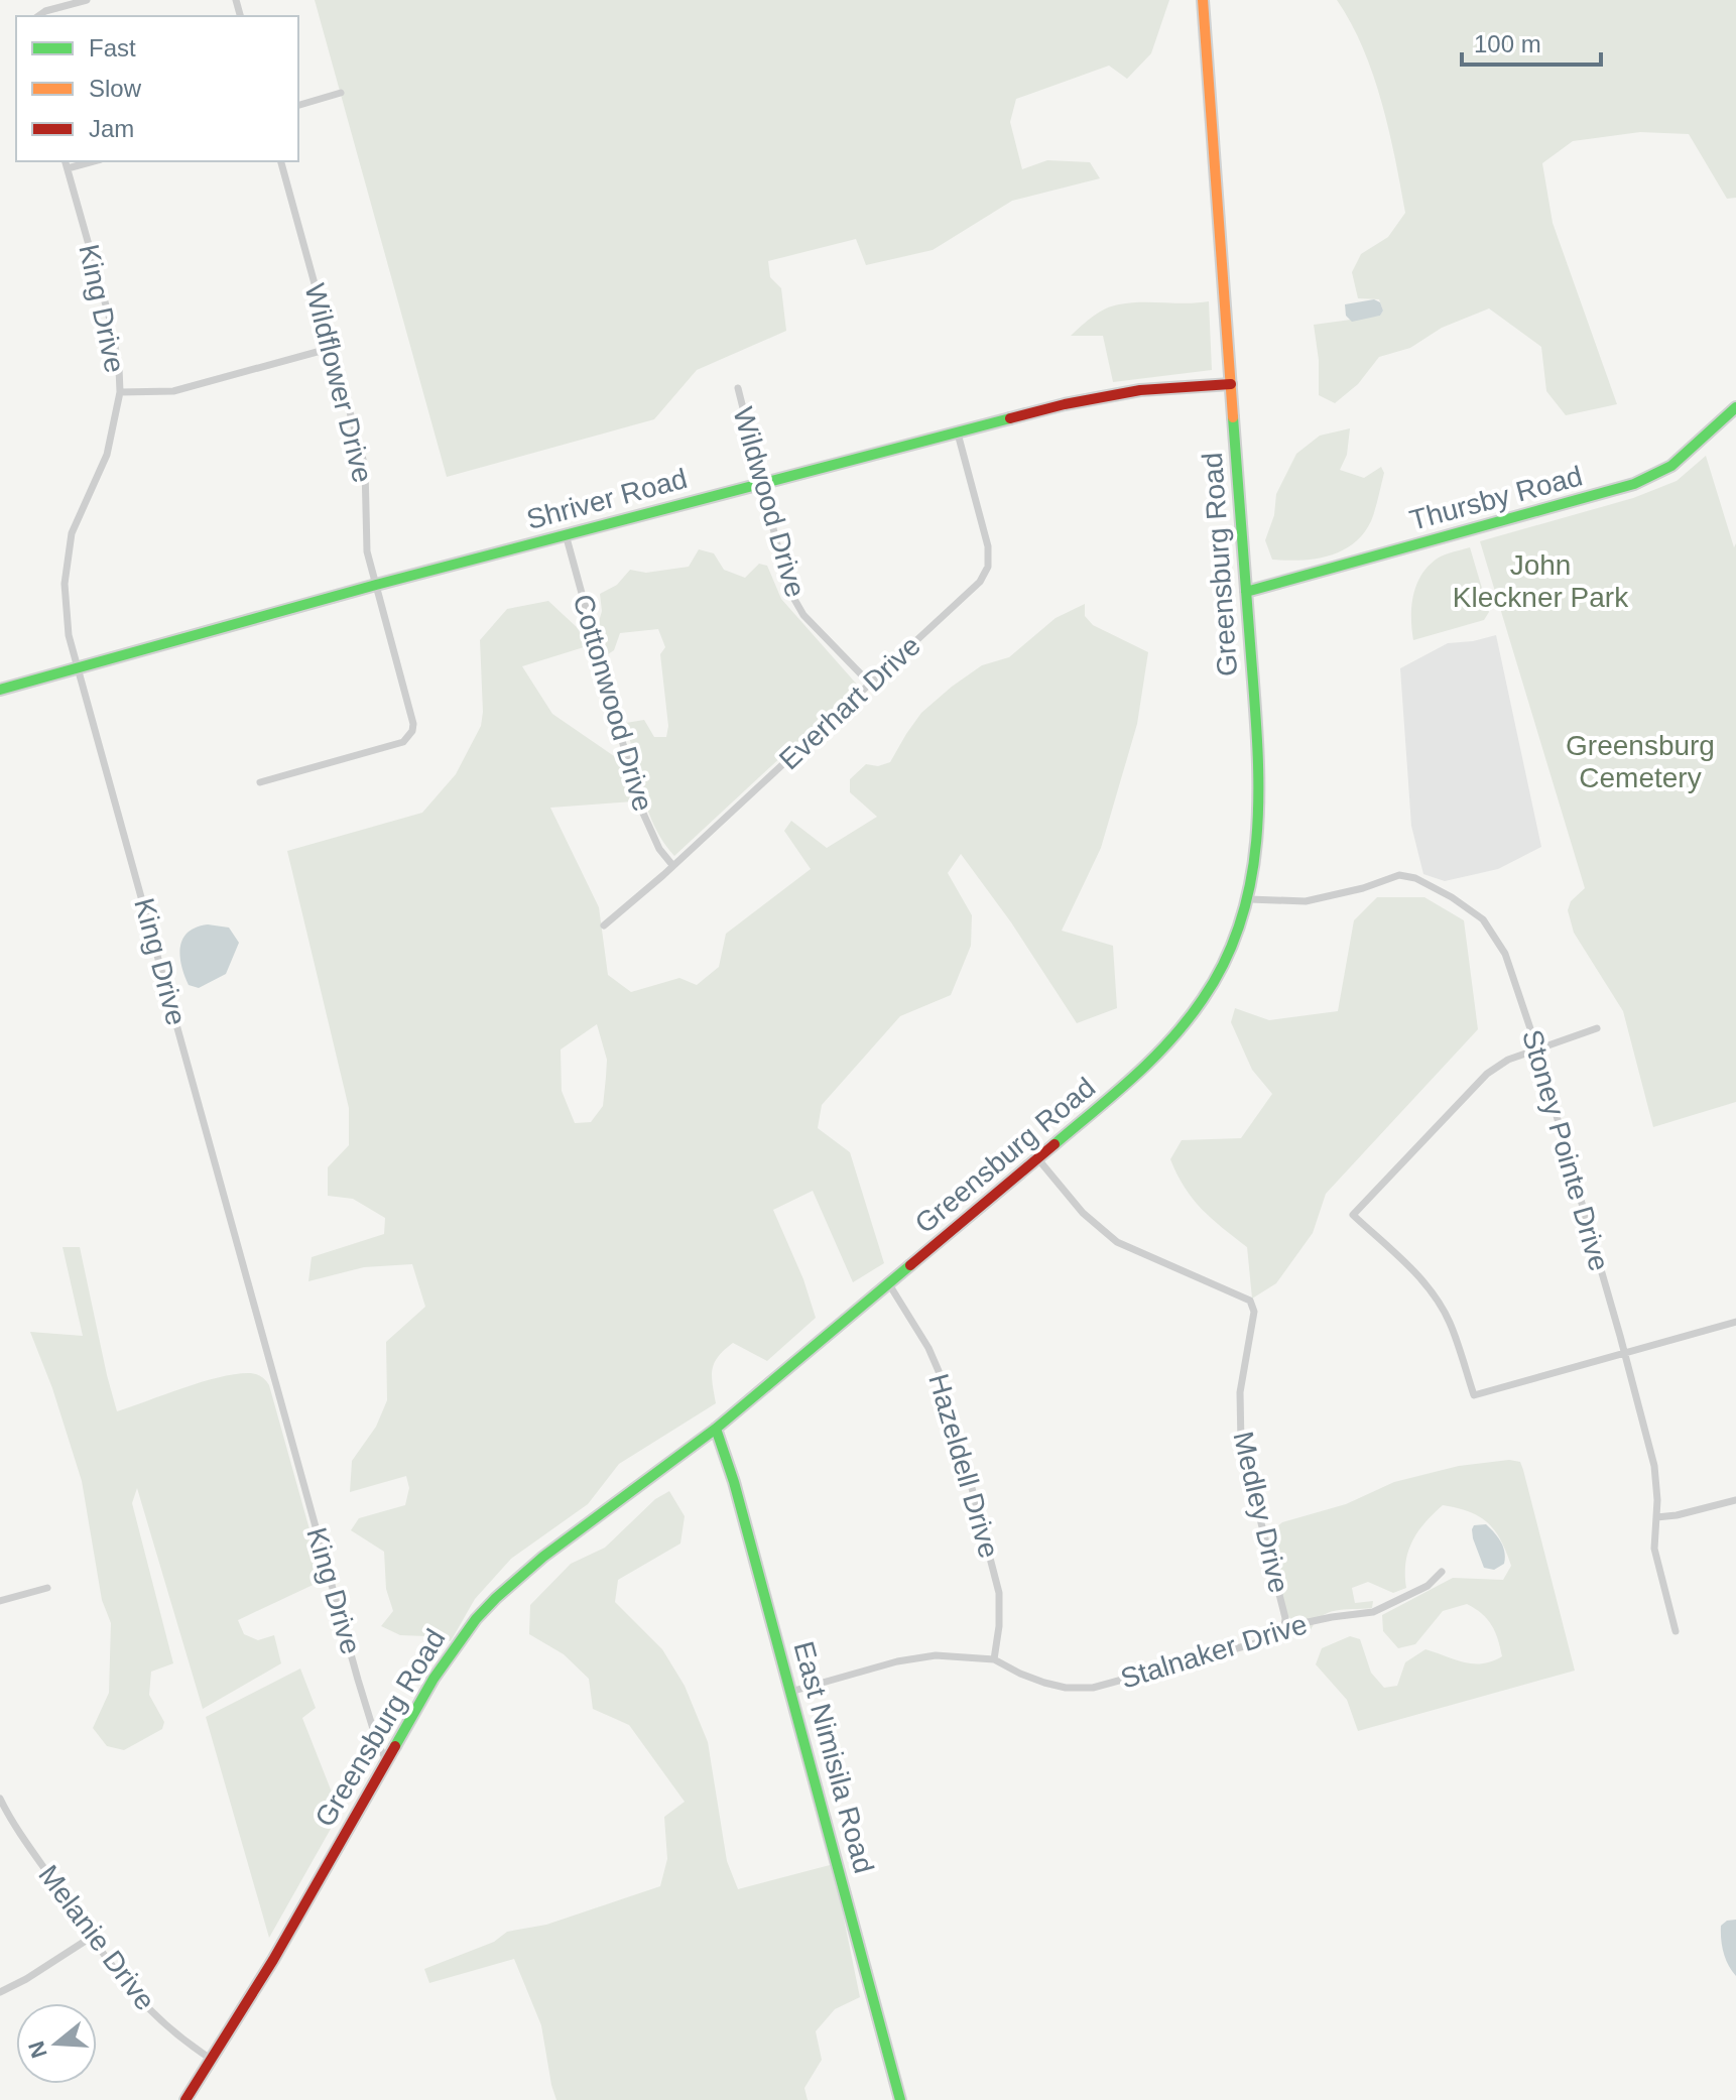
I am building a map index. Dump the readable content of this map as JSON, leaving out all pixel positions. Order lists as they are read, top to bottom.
{
  "streets": {
    "main road": [
      "Thursby Road",
      "Shriver Road",
      "Greensburg Road",
      "East Nimisila Road"
    ],
    "street": [
      "King Drive",
      "Wildflower Drive",
      "Wildwood Drive",
      "Cottonwood Drive",
      "Everhart Drive",
      "Stoney Pointe Drive",
      "Hazeldell Drive",
      "Medley Drive",
      "Stalnaker Drive",
      "Melanie Drive"
    ]
  },
  "crossings": [
    ["King Drive", "Shriver Road"],
    ["King Drive", "Greensburg Road"],
    ["Wildflower Drive", "Shriver Road"],
    ["Thursby Road", "Greensburg Road"],
    ["Shriver Road", "Wildwood Drive"],
    ["Shriver Road", "Greensburg Road"],
    ["Shriver Road", "Cottonwood Drive"],
    ["Shriver Road", "Everhart Drive"],
    ["Wildwood Drive", "Everhart Drive"],
    ["Greensburg Road", "Stoney Pointe Drive"],
    ["Greensburg Road", "Hazeldell Drive"],
    ["Greensburg Road", "Medley Drive"],
    ["Greensburg Road", "East Nimisila Road"],
    ["Greensburg Road", "Melanie Drive"],
    ["Cottonwood Drive", "Everhart Drive"],
    ["Hazeldell Drive", "Stalnaker Drive"],
    ["Medley Drive", "Stalnaker Drive"],
    ["Stalnaker Drive", "East Nimisila Road"]
  ],
  "parks": ["John Kleckner Park", "Greensburg Cemetery"],
  "legend": ["Fast", "Slow", "Jam"],
  "scale_bar": "100 m",
  "north": "left"
}
